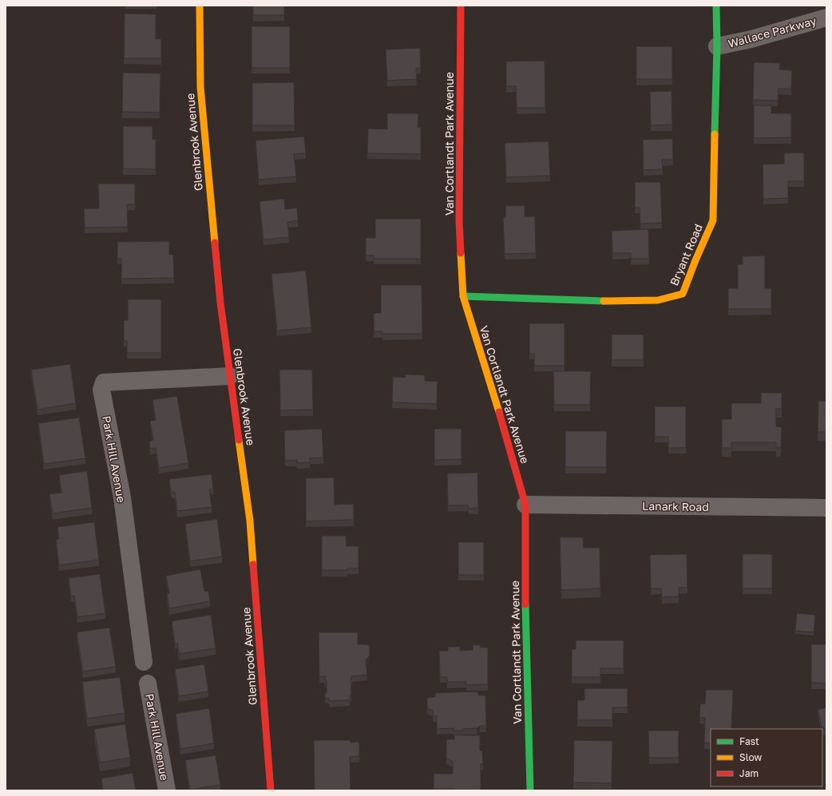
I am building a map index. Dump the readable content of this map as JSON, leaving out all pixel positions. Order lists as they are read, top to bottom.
{
  "streets": {
    "street": [
      "Wallace Parkway",
      "Glenbrook Avenue",
      "Van Cortlandt Park Avenue",
      "Bryant Road",
      "Park Hill Avenue",
      "Lanark Road"
    ]
  },
  "crossings": [
    ["Wallace Parkway", "Bryant Road"],
    ["Glenbrook Avenue", "Park Hill Avenue"],
    ["Van Cortlandt Park Avenue", "Bryant Road"],
    ["Van Cortlandt Park Avenue", "Lanark Road"]
  ],
  "legend": ["Fast", "Slow", "Jam"]
}
